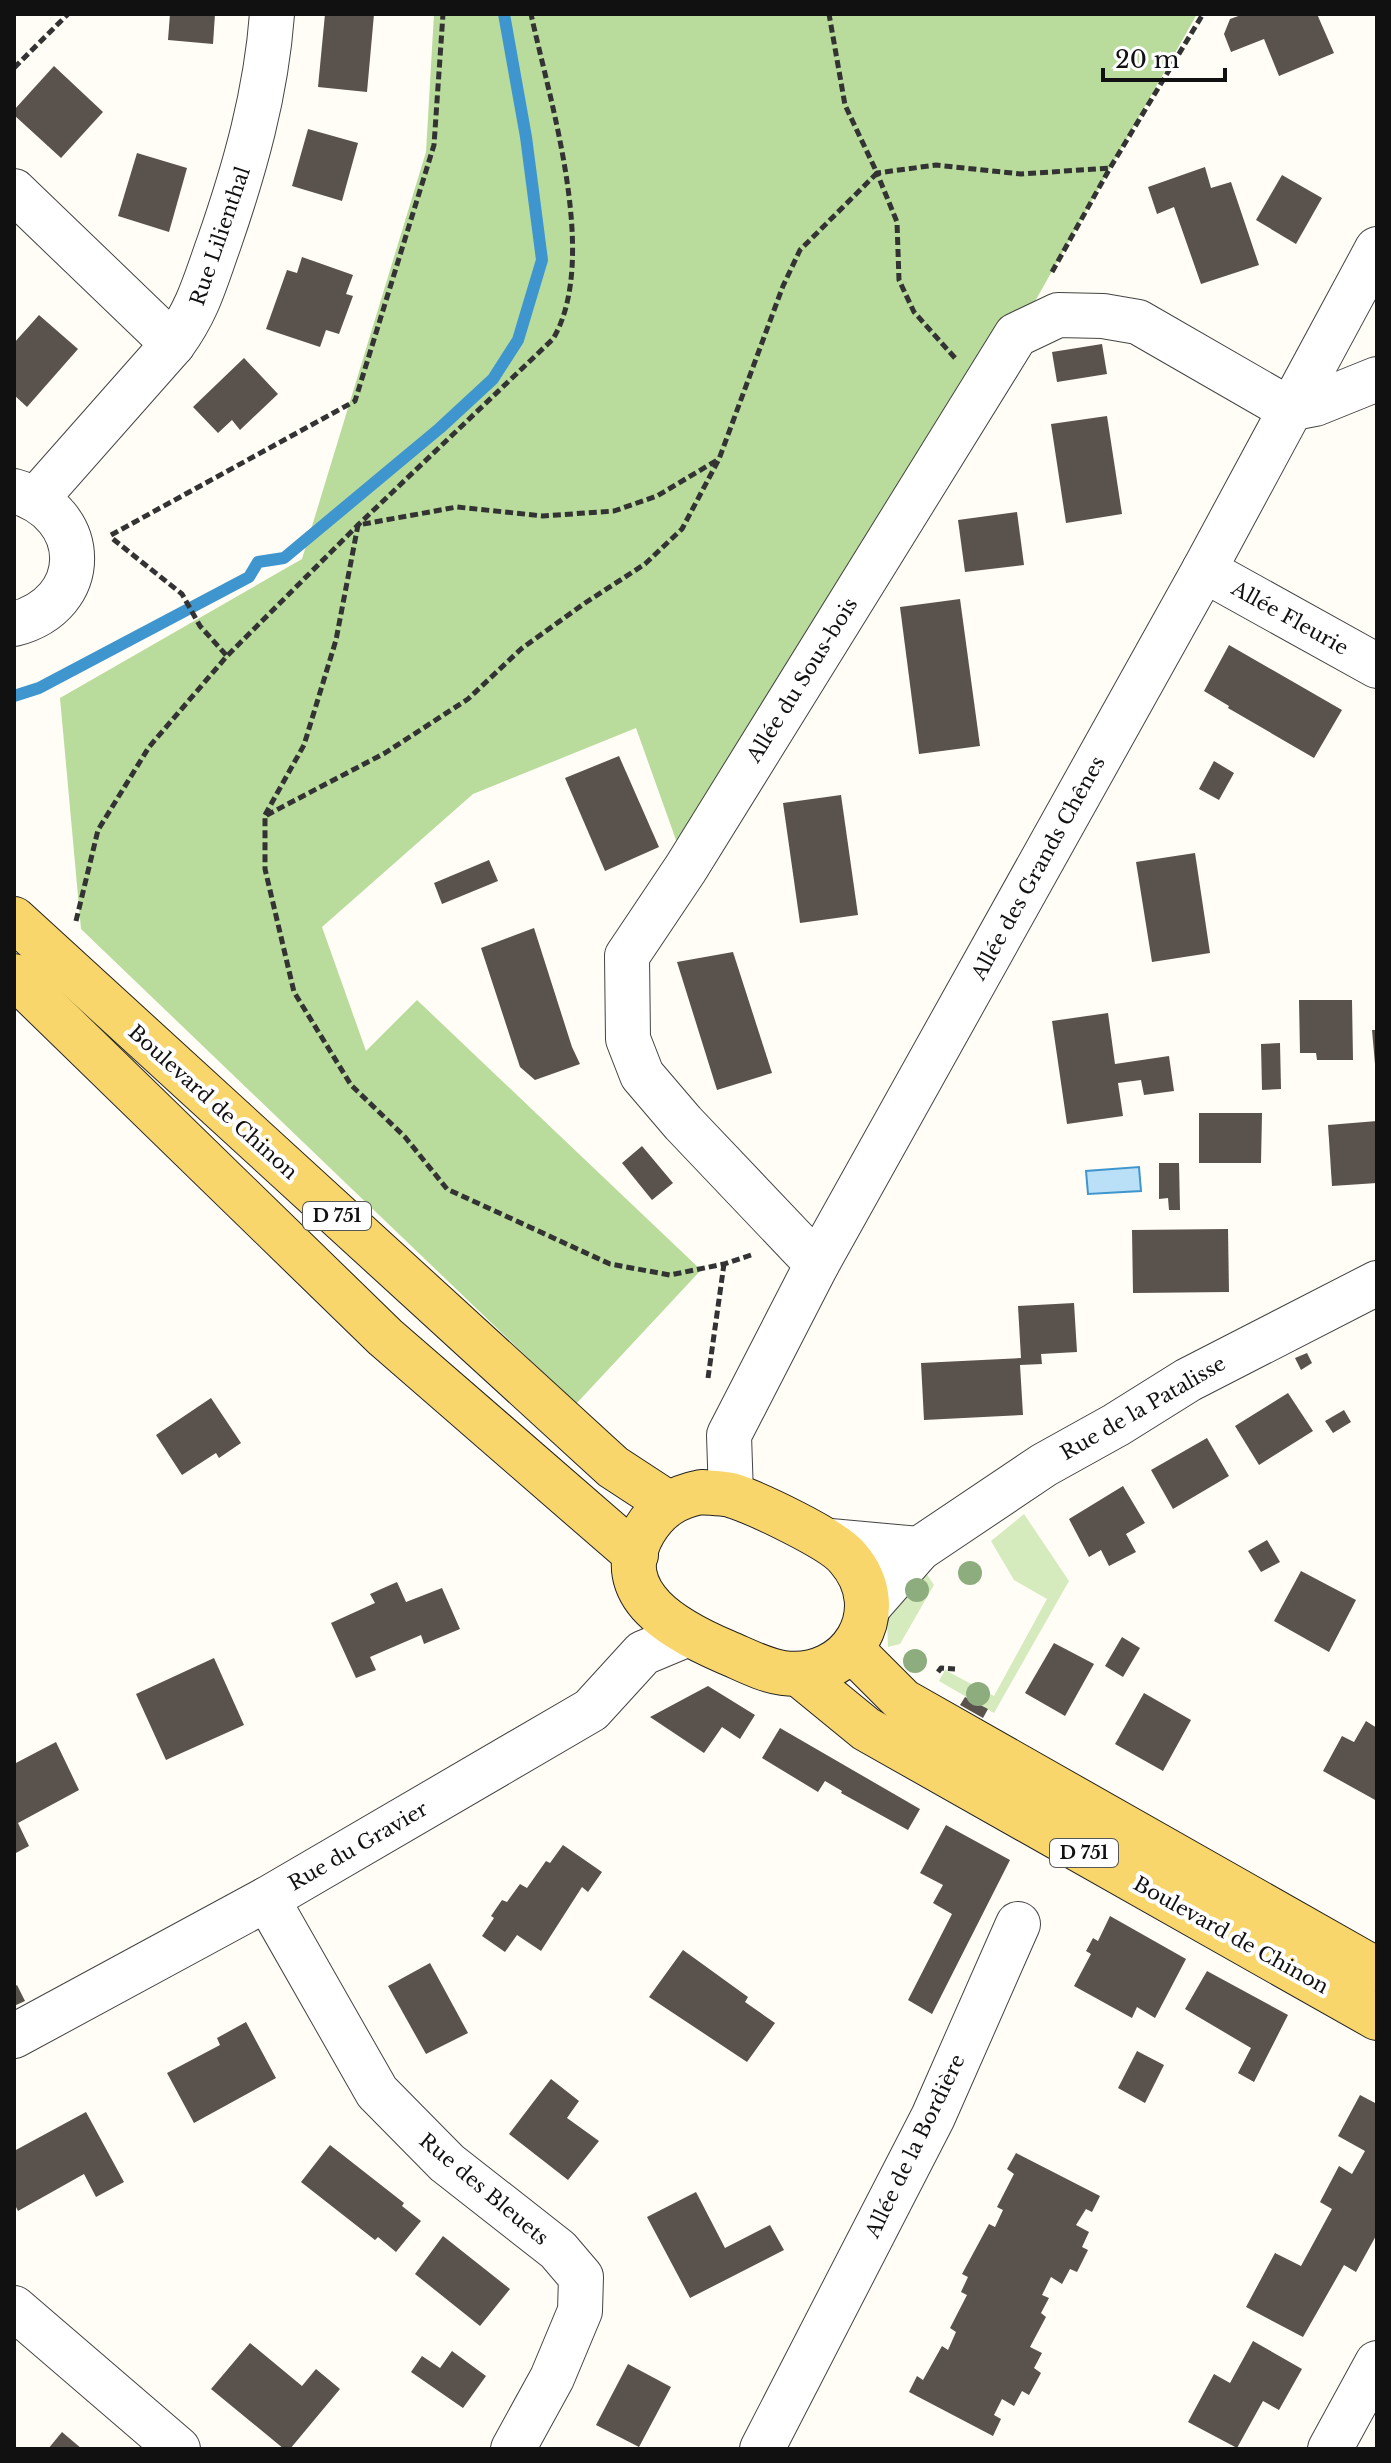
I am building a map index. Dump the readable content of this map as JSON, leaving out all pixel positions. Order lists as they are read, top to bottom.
{
  "streets": {
    "main road": ["Boulevard de Chinon", "D 751"],
    "street": [
      "Rue Lilienthal",
      "Allée Fleurie",
      "Allée du Sous-bois",
      "Allée des Grands Chênes",
      "Rue de la Patalisse",
      "Rue du Gravier",
      "Allée de la Bordière",
      "Rue des Bleuets"
    ]
  },
  "crossings": [
    ["Allée Fleurie", "Allée des Grands Chênes"],
    ["Allée du Sous-bois", "Allée des Grands Chênes"],
    ["Allée des Grands Chênes", "Boulevard de Chinon"],
    ["Allée des Grands Chênes", "D 751"],
    ["Allée des Grands Chênes", "Rue de la Patalisse"],
    ["Allée des Grands Chênes", "Rue du Gravier"],
    ["Boulevard de Chinon", "D 751"],
    ["Boulevard de Chinon", "Rue de la Patalisse"],
    ["Boulevard de Chinon", "Rue du Gravier"],
    ["D 751", "Rue de la Patalisse"],
    ["D 751", "Rue du Gravier"],
    ["Rue de la Patalisse", "Rue du Gravier"],
    ["Rue du Gravier", "Rue des Bleuets"]
  ],
  "scale_bar": "20 m"
}
